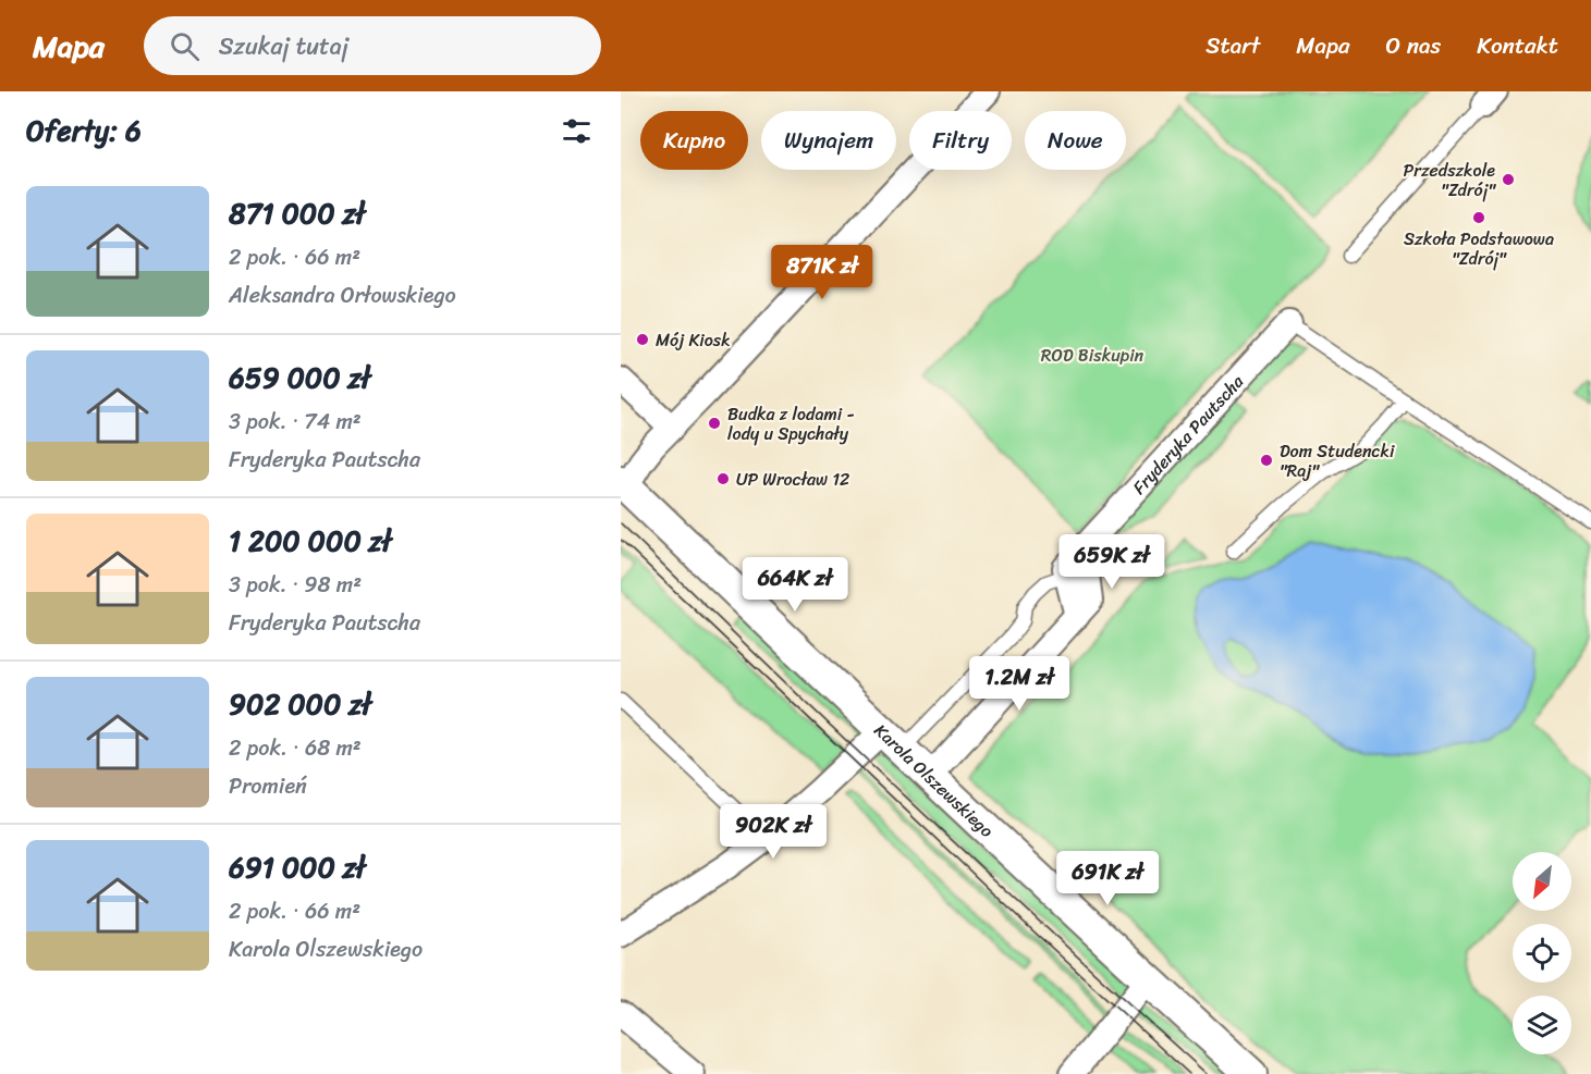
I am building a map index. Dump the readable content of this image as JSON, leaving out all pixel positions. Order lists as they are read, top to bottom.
{
  "streets": {
    "street": ["Fryderyka Pautscha", "Karola Olszewskiego"]
  },
  "parks": ["ROD Biskupin"],
  "places": [
    "Przedszkole \"Zdrój\"",
    "Szkoła Podstawowa \"Zdrój\"",
    "Mój Kiosk",
    "Budka z lodami - lody u Spychały",
    "Dom Studencki \"Raj\"",
    "UP Wrocław 12"
  ],
  "north": "bottom left",
  "page": {
    "header": "Mapa",
    "search": "Szukaj tutaj",
    "nav": [
      "Start",
      "Mapa",
      "O nas",
      "Kontakt"
    ],
    "heading": "Oferty: 6",
    "chip": [
      "Kupno",
      "Wynajem",
      "Filtry",
      "Nowe"
    ],
    "list": [
      {
        "name": "871 000 zł",
        "note": "2 pok. · 66 m² · Aleksandra Orłowskiego"
      },
      {
        "name": "659 000 zł",
        "note": "3 pok. · 74 m² · Fryderyka Pautscha"
      },
      {
        "name": "1 200 000 zł",
        "note": "3 pok. · 98 m² · Fryderyka Pautscha"
      },
      {
        "name": "902 000 zł",
        "note": "2 pok. · 68 m² · Promień"
      },
      {
        "name": "691 000 zł",
        "note": "2 pok. · 66 m² · Karola Olszewskiego"
      }
    ],
    "price": [
      "871K zł",
      "659K zł",
      "664K zł",
      "1.2M zł",
      "902K zł",
      "691K zł"
    ]
  }
}
